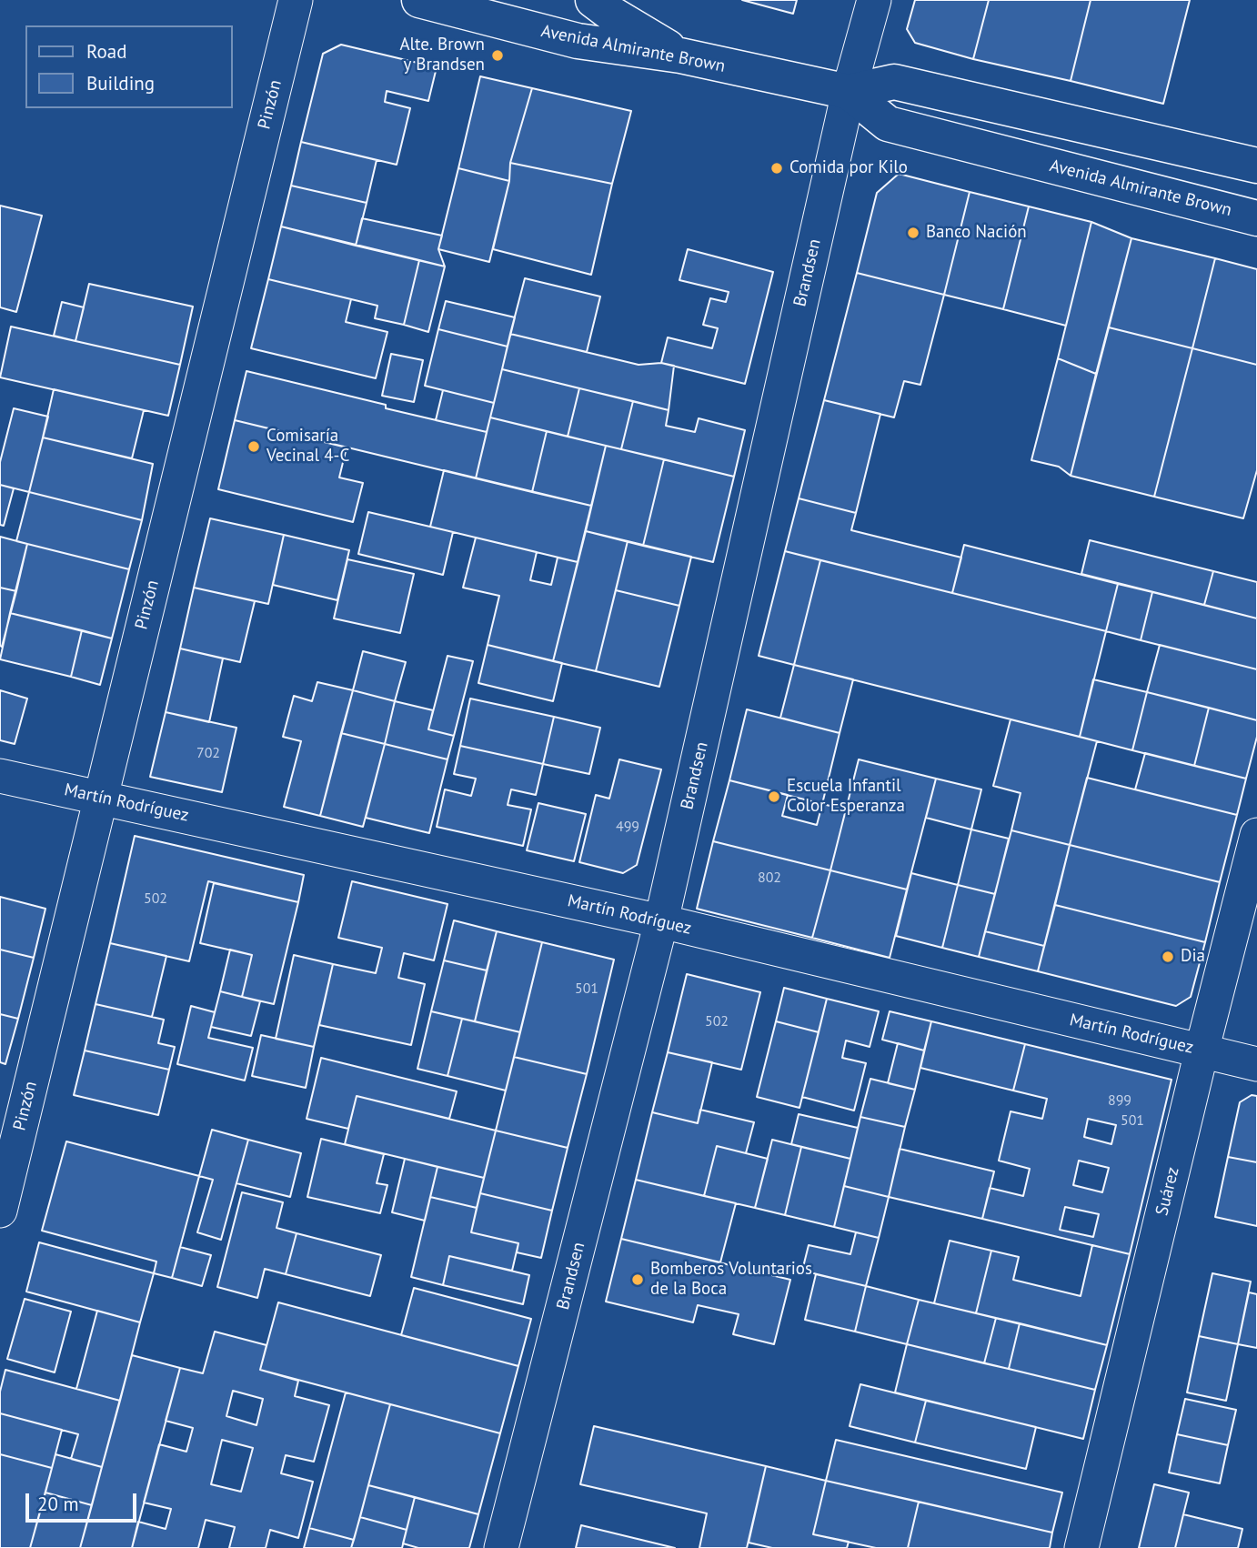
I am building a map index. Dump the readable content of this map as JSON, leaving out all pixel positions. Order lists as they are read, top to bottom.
{
  "streets": {
    "main road": ["Avenida Almirante Brown"],
    "street": [
      "Pinzón",
      "Brandsen",
      "Martín Rodríguez",
      "Suárez"
    ]
  },
  "crossings": [
    ["Avenida Almirante Brown", "Brandsen"],
    ["Pinzón", "Martín Rodríguez"],
    ["Brandsen", "Martín Rodríguez"],
    ["Martín Rodríguez", "Suárez"]
  ],
  "places": [
    "Alte. Brown y Brandsen",
    "Comida por Kilo",
    "Banco Nación",
    "Comisaría Vecinal 4-C",
    "Escuela Infantil Color Esperanza",
    "Dia",
    "Bomberos Voluntarios de la Boca"
  ],
  "house_numbers": [
    "702",
    "499",
    "802",
    "502",
    "501",
    "502",
    "899",
    "501"
  ],
  "legend": ["Road", "Building"],
  "scale_bar": "20 m"
}
